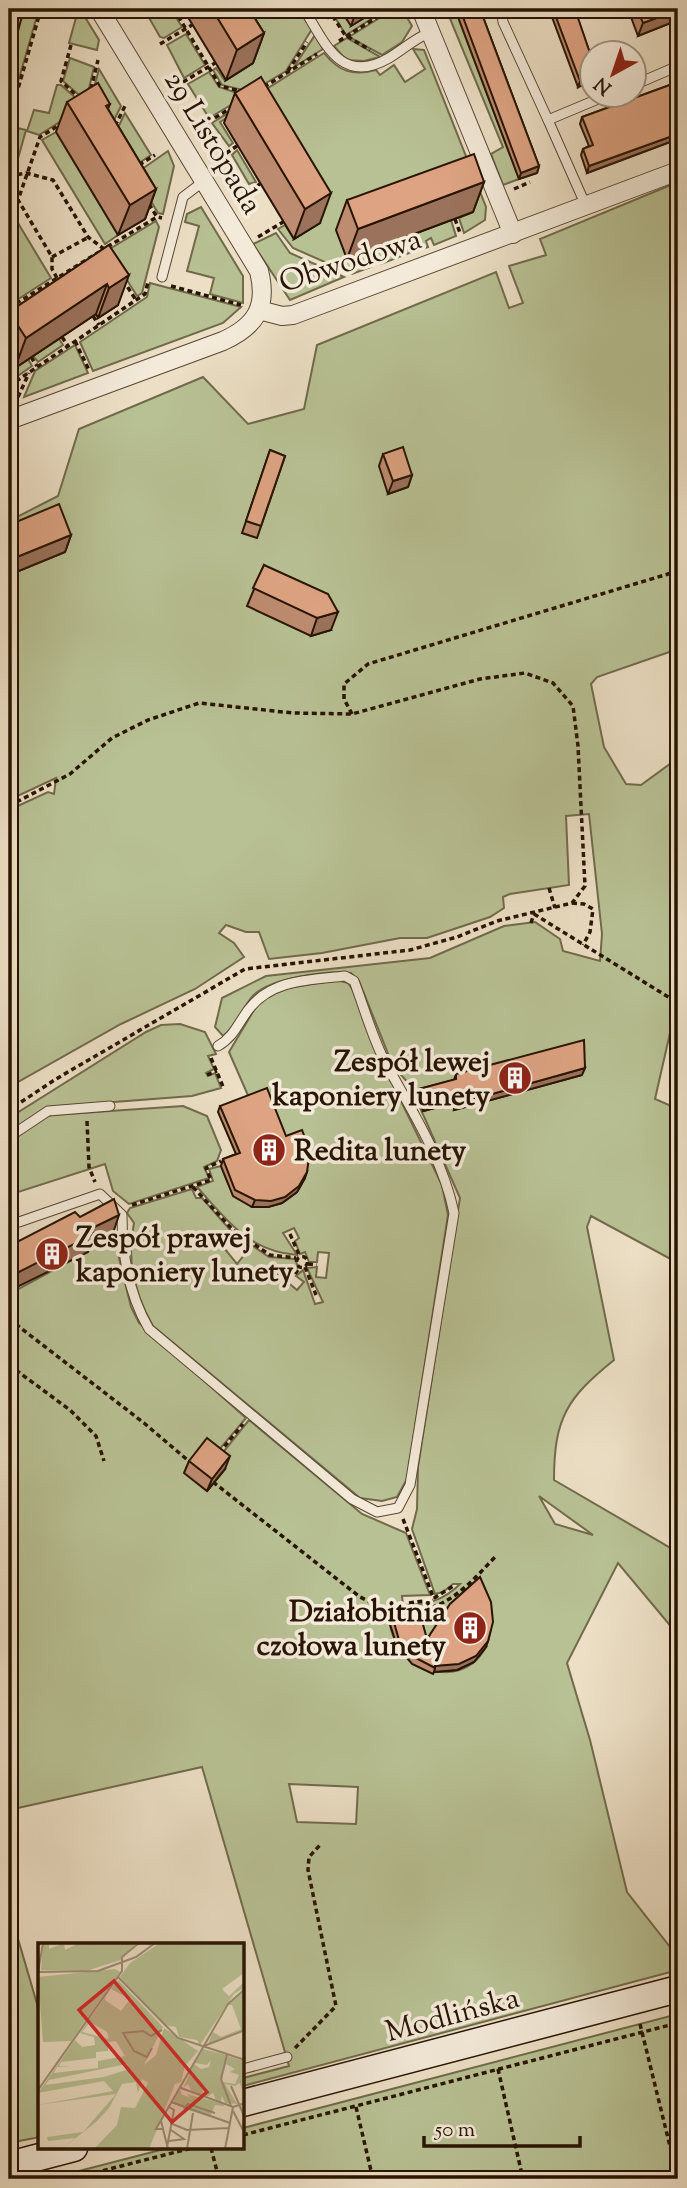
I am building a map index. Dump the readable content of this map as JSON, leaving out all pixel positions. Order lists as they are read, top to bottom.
{
  "streets": {
    "street": ["29 Listopada", "Obwodowa", "Modlińska"]
  },
  "crossings": [
    ["29 Listopada", "Obwodowa"]
  ],
  "places": {
    "building": [
      "Zespół lewej kaponiery lunety",
      "Redita lunety",
      "Zespół prawej kaponiery lunety",
      "Działobitnia czołowa lunety"
    ]
  },
  "scale_bar": "50 m",
  "north": "bottom left"
}
